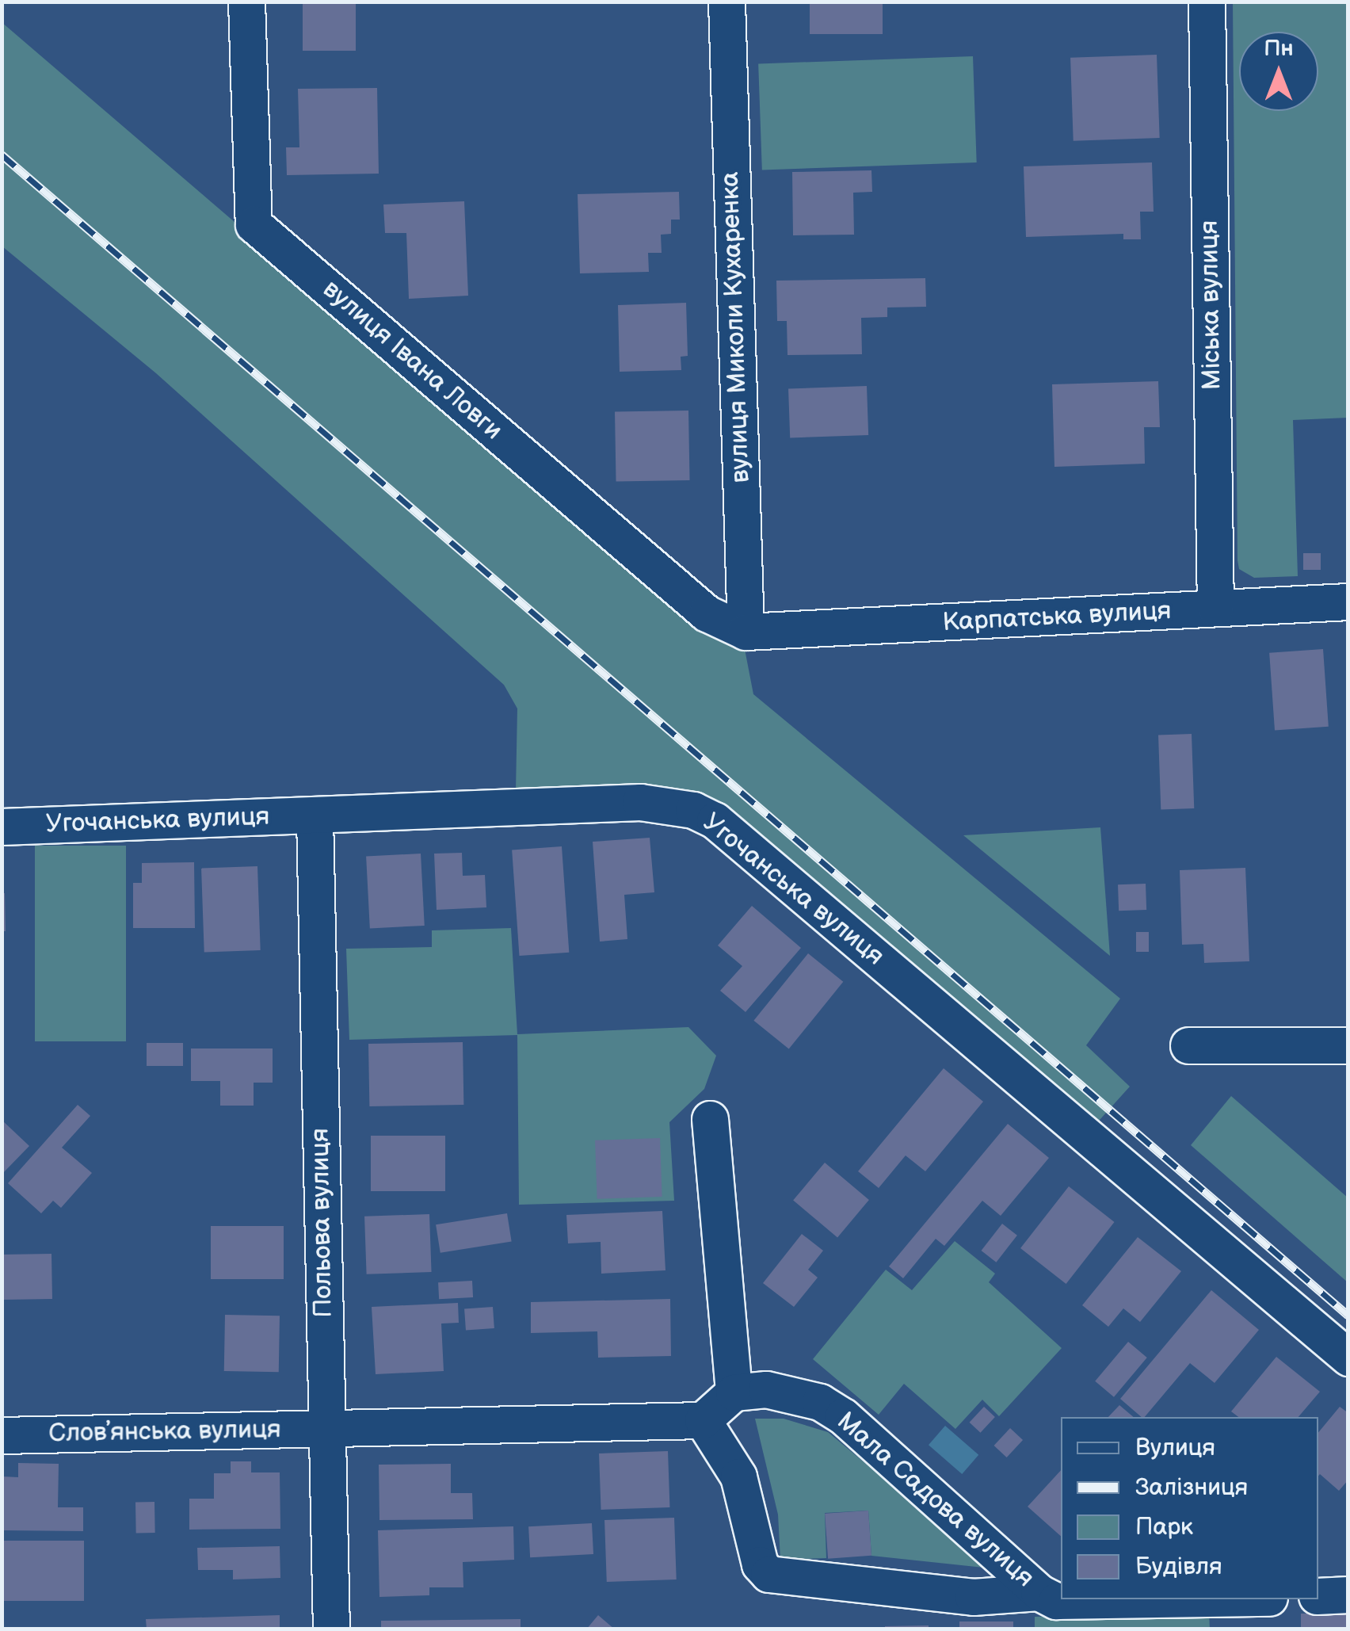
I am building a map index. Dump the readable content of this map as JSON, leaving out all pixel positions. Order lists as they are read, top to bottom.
{
  "streets": {
    "street": [
      "Міська вулиця",
      "вулиця Миколи Кухаренка",
      "вулиця Івана Ловги",
      "Карпатська вулиця",
      "Угочанська вулиця",
      "Польова вулиця",
      "Словʼянська вулиця",
      "Мала Садова вулиця"
    ]
  },
  "crossings": [
    ["Міська вулиця", "Карпатська вулиця"],
    ["вулиця Миколи Кухаренка", "вулиця Івана Ловги"],
    ["вулиця Миколи Кухаренка", "Карпатська вулиця"],
    ["вулиця Івана Ловги", "Карпатська вулиця"],
    ["Угочанська вулиця", "Польова вулиця"],
    ["Польова вулиця", "Словʼянська вулиця"]
  ],
  "legend": [
    "Вулиця",
    "Залізниця",
    "Парк",
    "Будівля"
  ],
  "north": "top"
}
